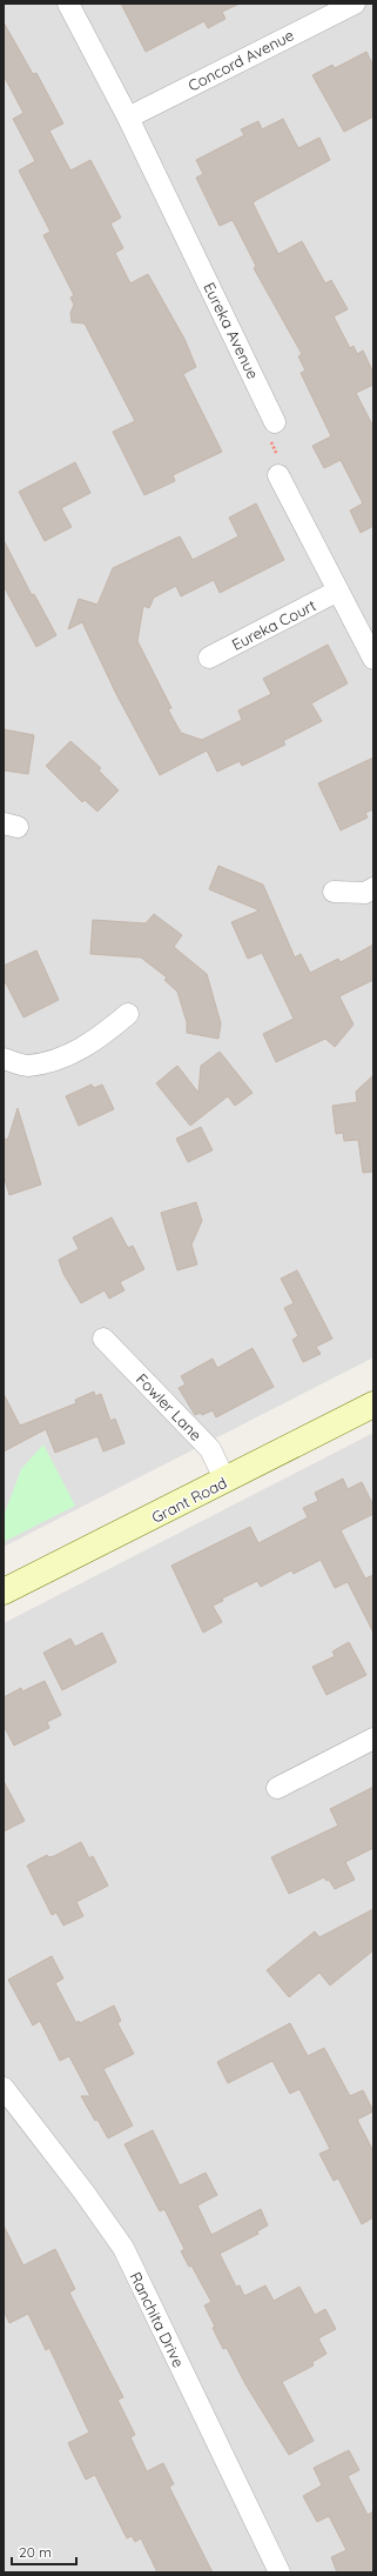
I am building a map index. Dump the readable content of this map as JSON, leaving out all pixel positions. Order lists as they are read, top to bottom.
{
  "streets": {
    "main road": ["Grant Road"],
    "street": [
      "Concord Avenue",
      "Eureka Avenue",
      "Eureka Court",
      "Fowler Lane",
      "Ranchita Drive"
    ]
  },
  "crossings": [
    ["Concord Avenue", "Eureka Avenue"],
    ["Fowler Lane", "Grant Road"]
  ],
  "scale_bar": "20 m"
}
